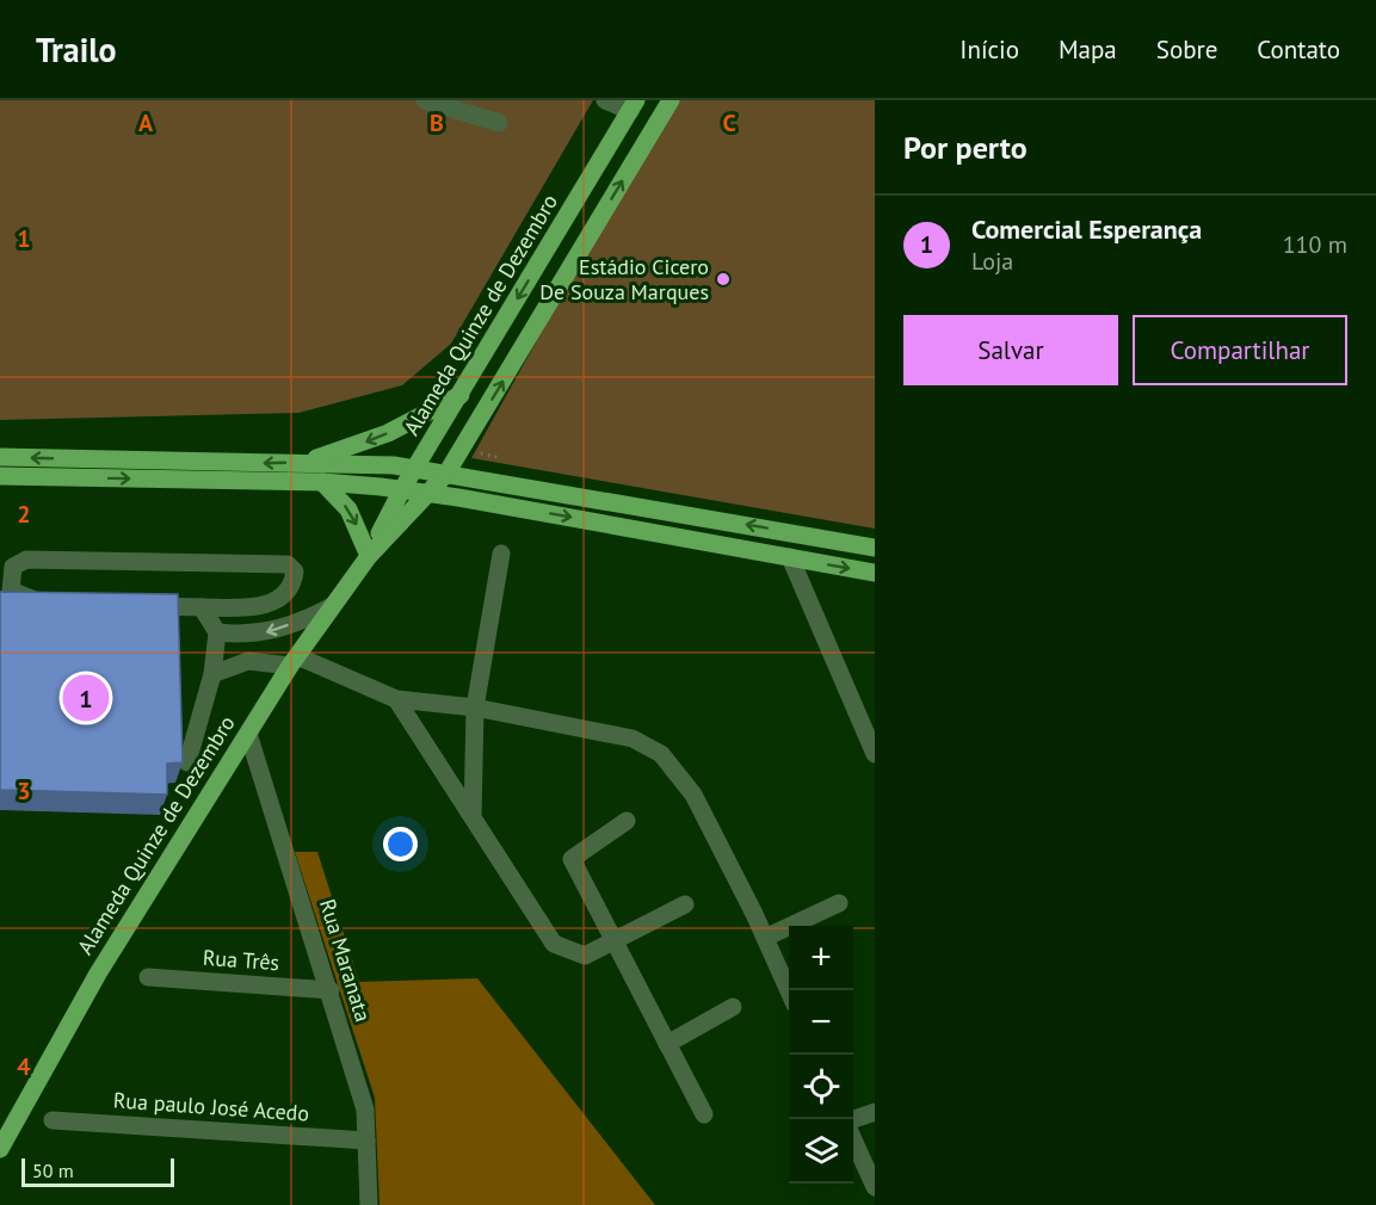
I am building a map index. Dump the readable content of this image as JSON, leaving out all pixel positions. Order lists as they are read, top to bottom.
{
  "streets": {
    "main road": ["Alameda Quinze de Dezembro"],
    "street": ["Rua Três", "Rua Maranata", "Rua paulo José Acedo"]
  },
  "crossings": [
    ["Alameda Quinze de Dezembro", "Rua Maranata"],
    ["Rua Três", "Rua Maranata"],
    ["Rua Maranata", "Rua paulo José Acedo"]
  ],
  "places": ["Estádio Cicero De Souza Marques"],
  "scale_bar": "50 m",
  "page": {
    "header": "Trailo",
    "nav": [
      "Início",
      "Mapa",
      "Sobre",
      "Contato"
    ],
    "heading": "Por perto",
    "list": [
      {
        "mark": "1",
        "name": "Comercial Esperança",
        "note": "Loja",
        "value": "110 m"
      }
    ],
    "buttons": ["Salvar", "Compartilhar"],
    "pins": "1",
    "map_buttons": ["+", "−"],
    "scale": "50 m"
  },
  "grid": {
    "columns": ["A", "B", "C"],
    "rows": [
      "1",
      "2",
      "3",
      "4"
    ]
  }
}
